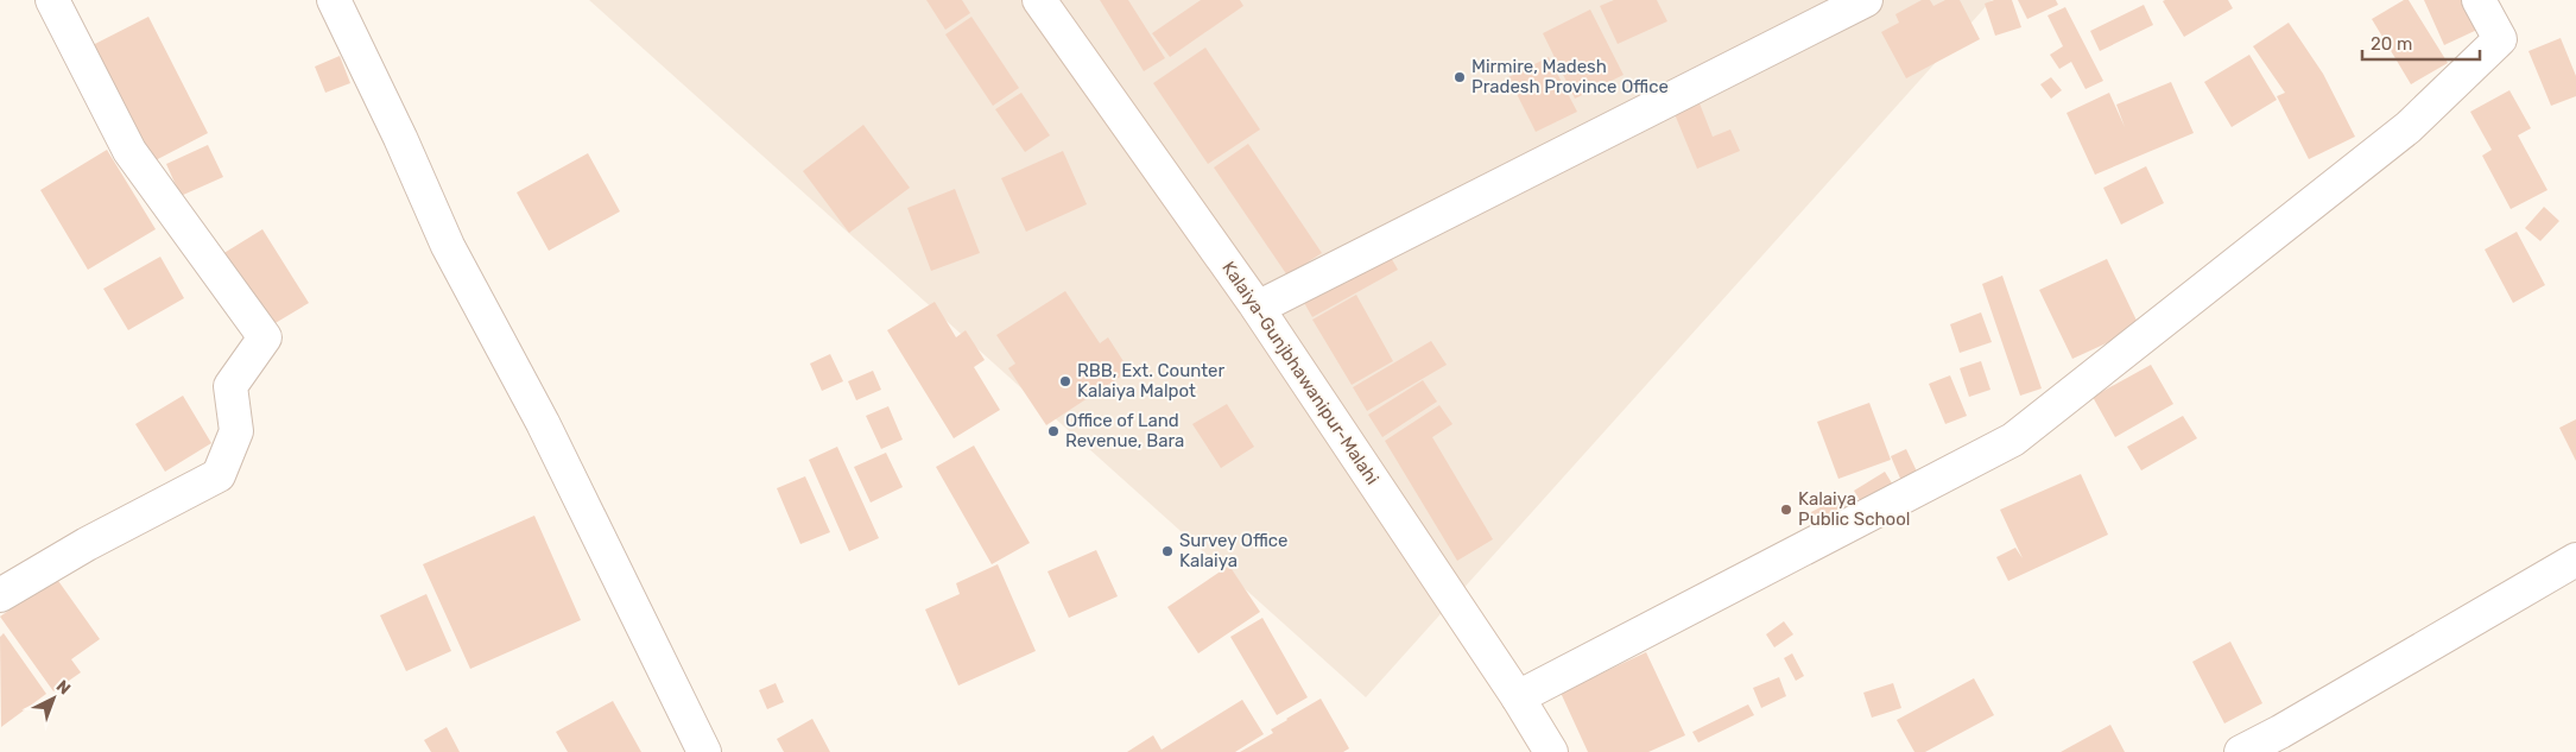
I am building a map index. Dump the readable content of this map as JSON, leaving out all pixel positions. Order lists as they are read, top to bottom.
{
  "streets": {
    "street": ["Kalaiya-Gunjbhawanipur-Malahi"]
  },
  "places": [
    "Mirmire, Madesh Pradesh Province Office",
    "RBB, Ext. Counter Kalaiya Malpot",
    "Office of Land Revenue, Bara",
    "Kalaiya Public School",
    "Survey Office Kalaiya"
  ],
  "scale_bar": "20 m",
  "north": "top right"
}
